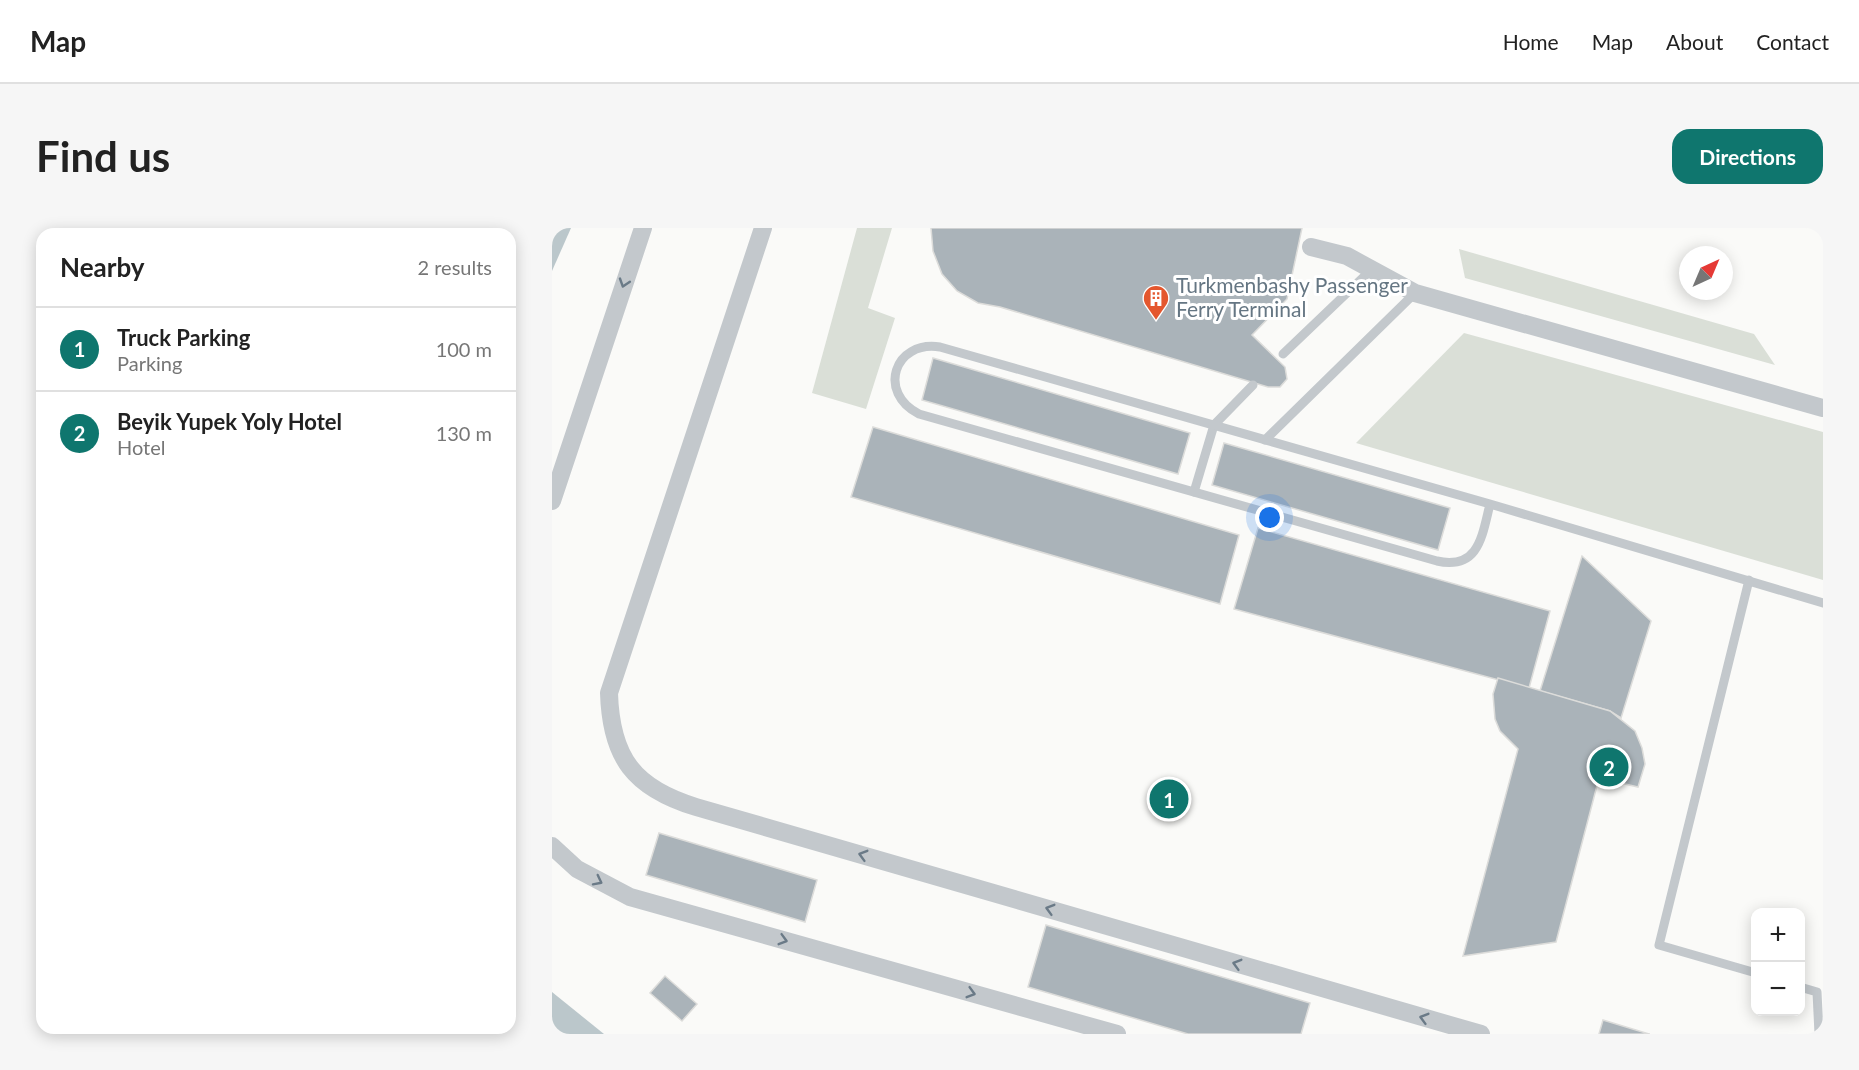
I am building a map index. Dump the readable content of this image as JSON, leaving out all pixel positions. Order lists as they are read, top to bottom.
{
  "places": {
    "building": ["Turkmenbashy Passenger Ferry Terminal"]
  },
  "north": "top right",
  "page": {
    "header": "Map",
    "nav": [
      "Home",
      "Map",
      "About",
      "Contact"
    ],
    "buttons": "Directions",
    "title": "Find us",
    "heading": ["Nearby", "2 results"],
    "list": [
      {
        "mark": "1",
        "name": "Truck Parking",
        "note": "Parking",
        "value": "100 m"
      },
      {
        "mark": "2",
        "name": "Beyik Yupek Yoly Hotel",
        "note": "Hotel",
        "value": "130 m"
      }
    ],
    "pins": ["2", "1"],
    "map_buttons": ["+", "−"]
  }
}
